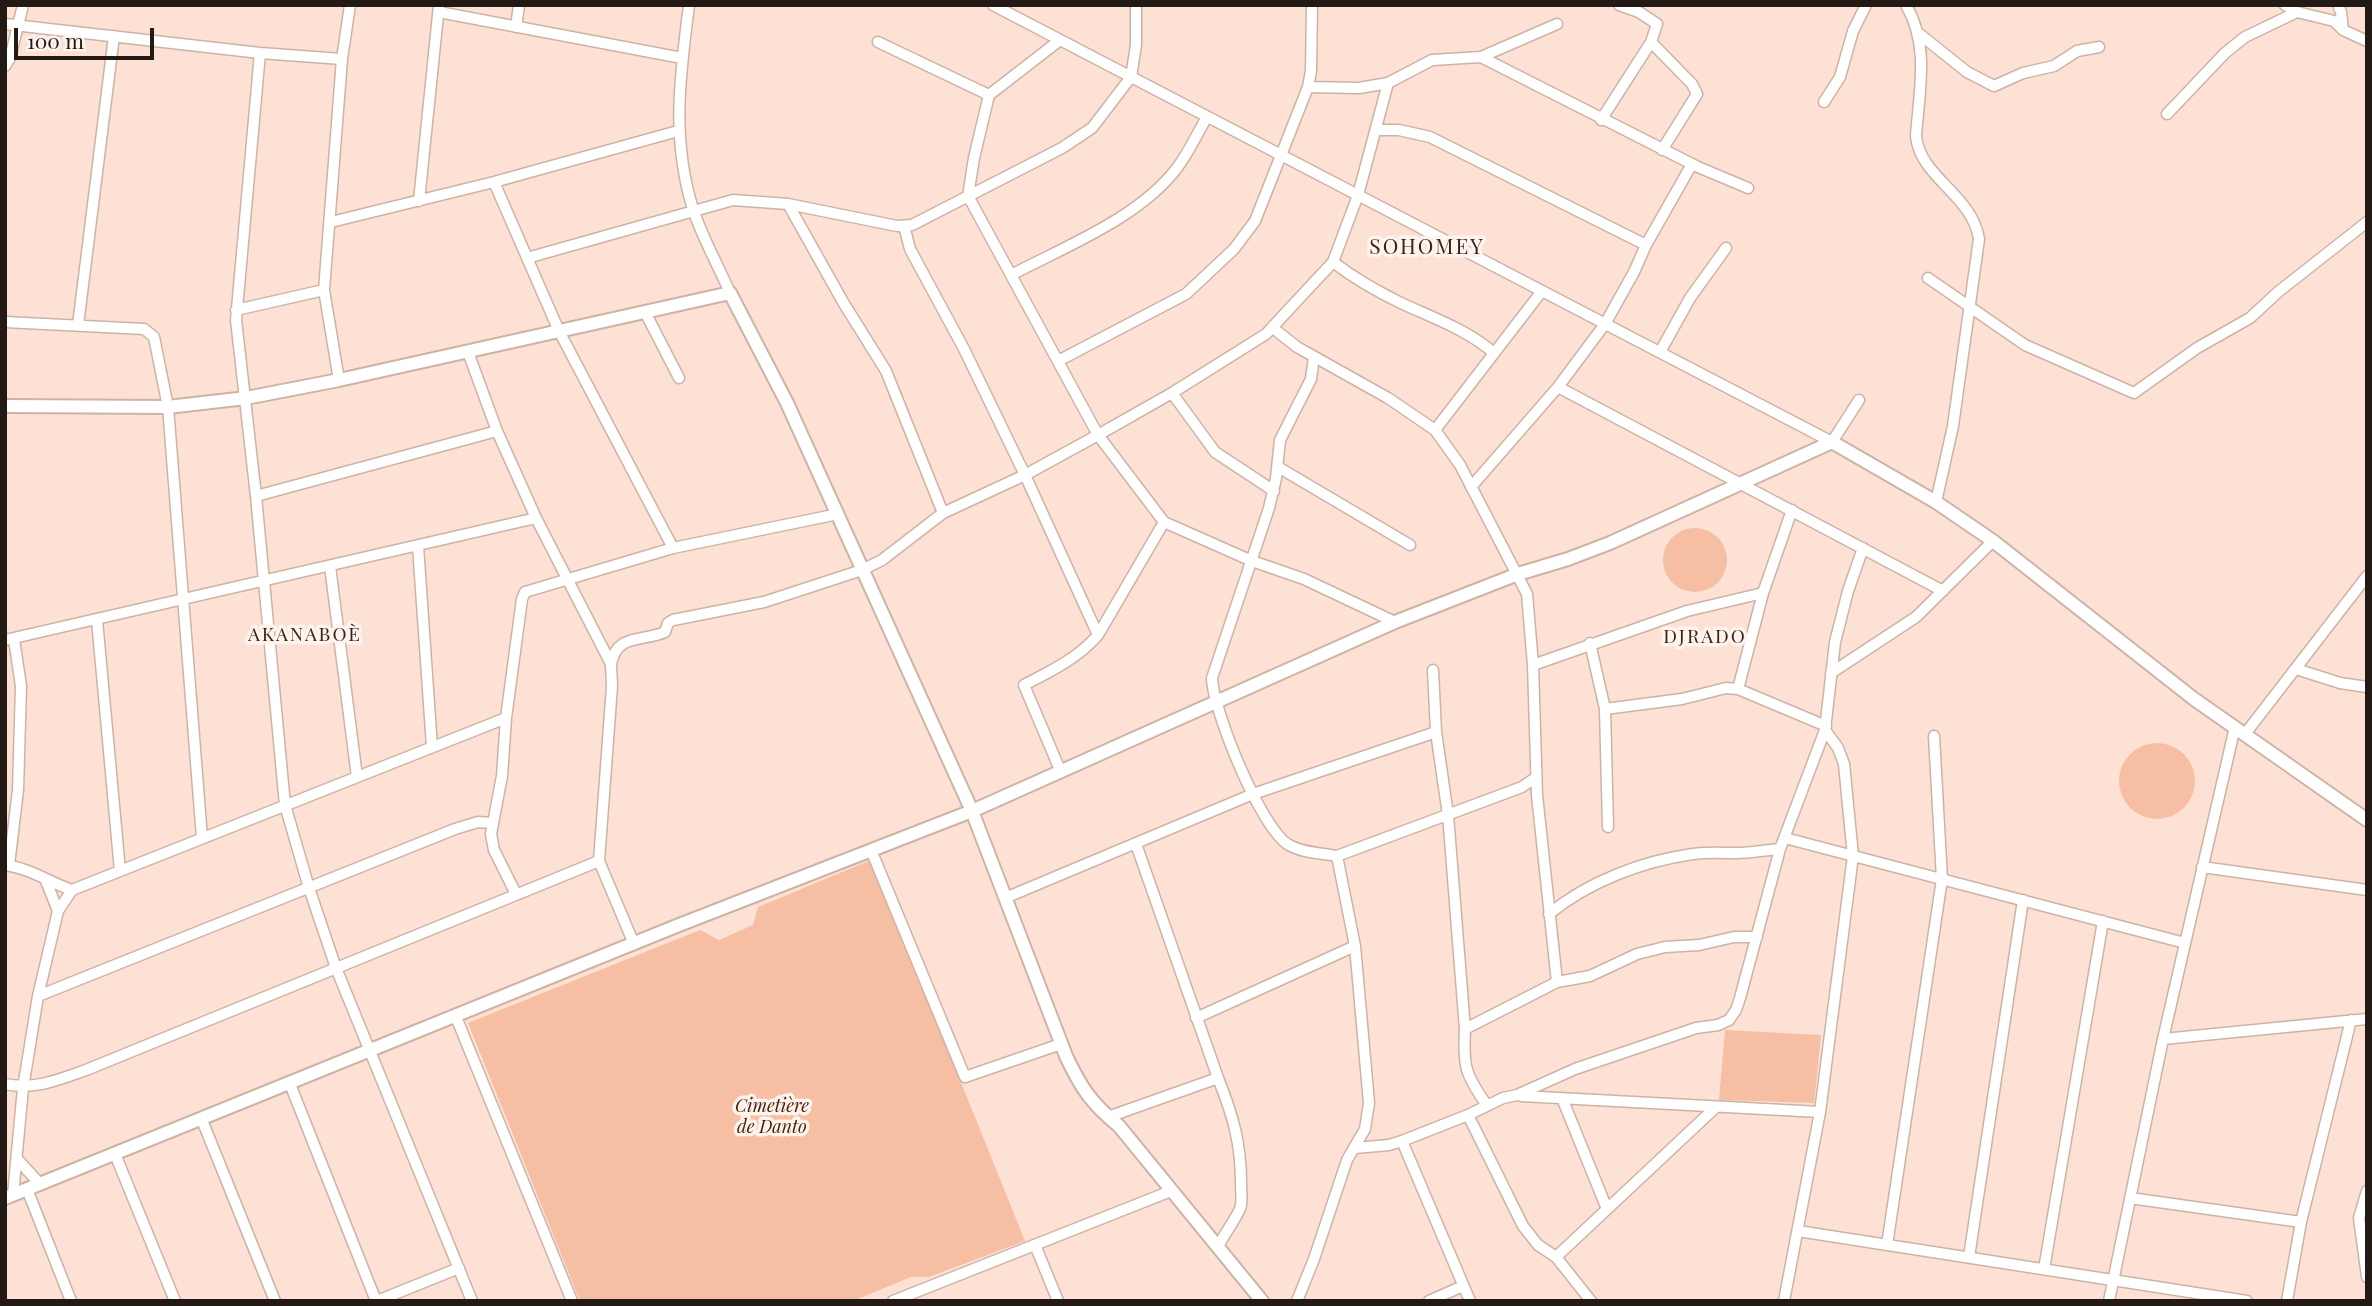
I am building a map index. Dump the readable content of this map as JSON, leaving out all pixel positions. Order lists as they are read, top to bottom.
{
  "districts": ["SOHOMEY", "AKANABOÈ", "DJRADO"],
  "parks": ["Cimetière de Danto"],
  "scale_bar": "100 m"
}
